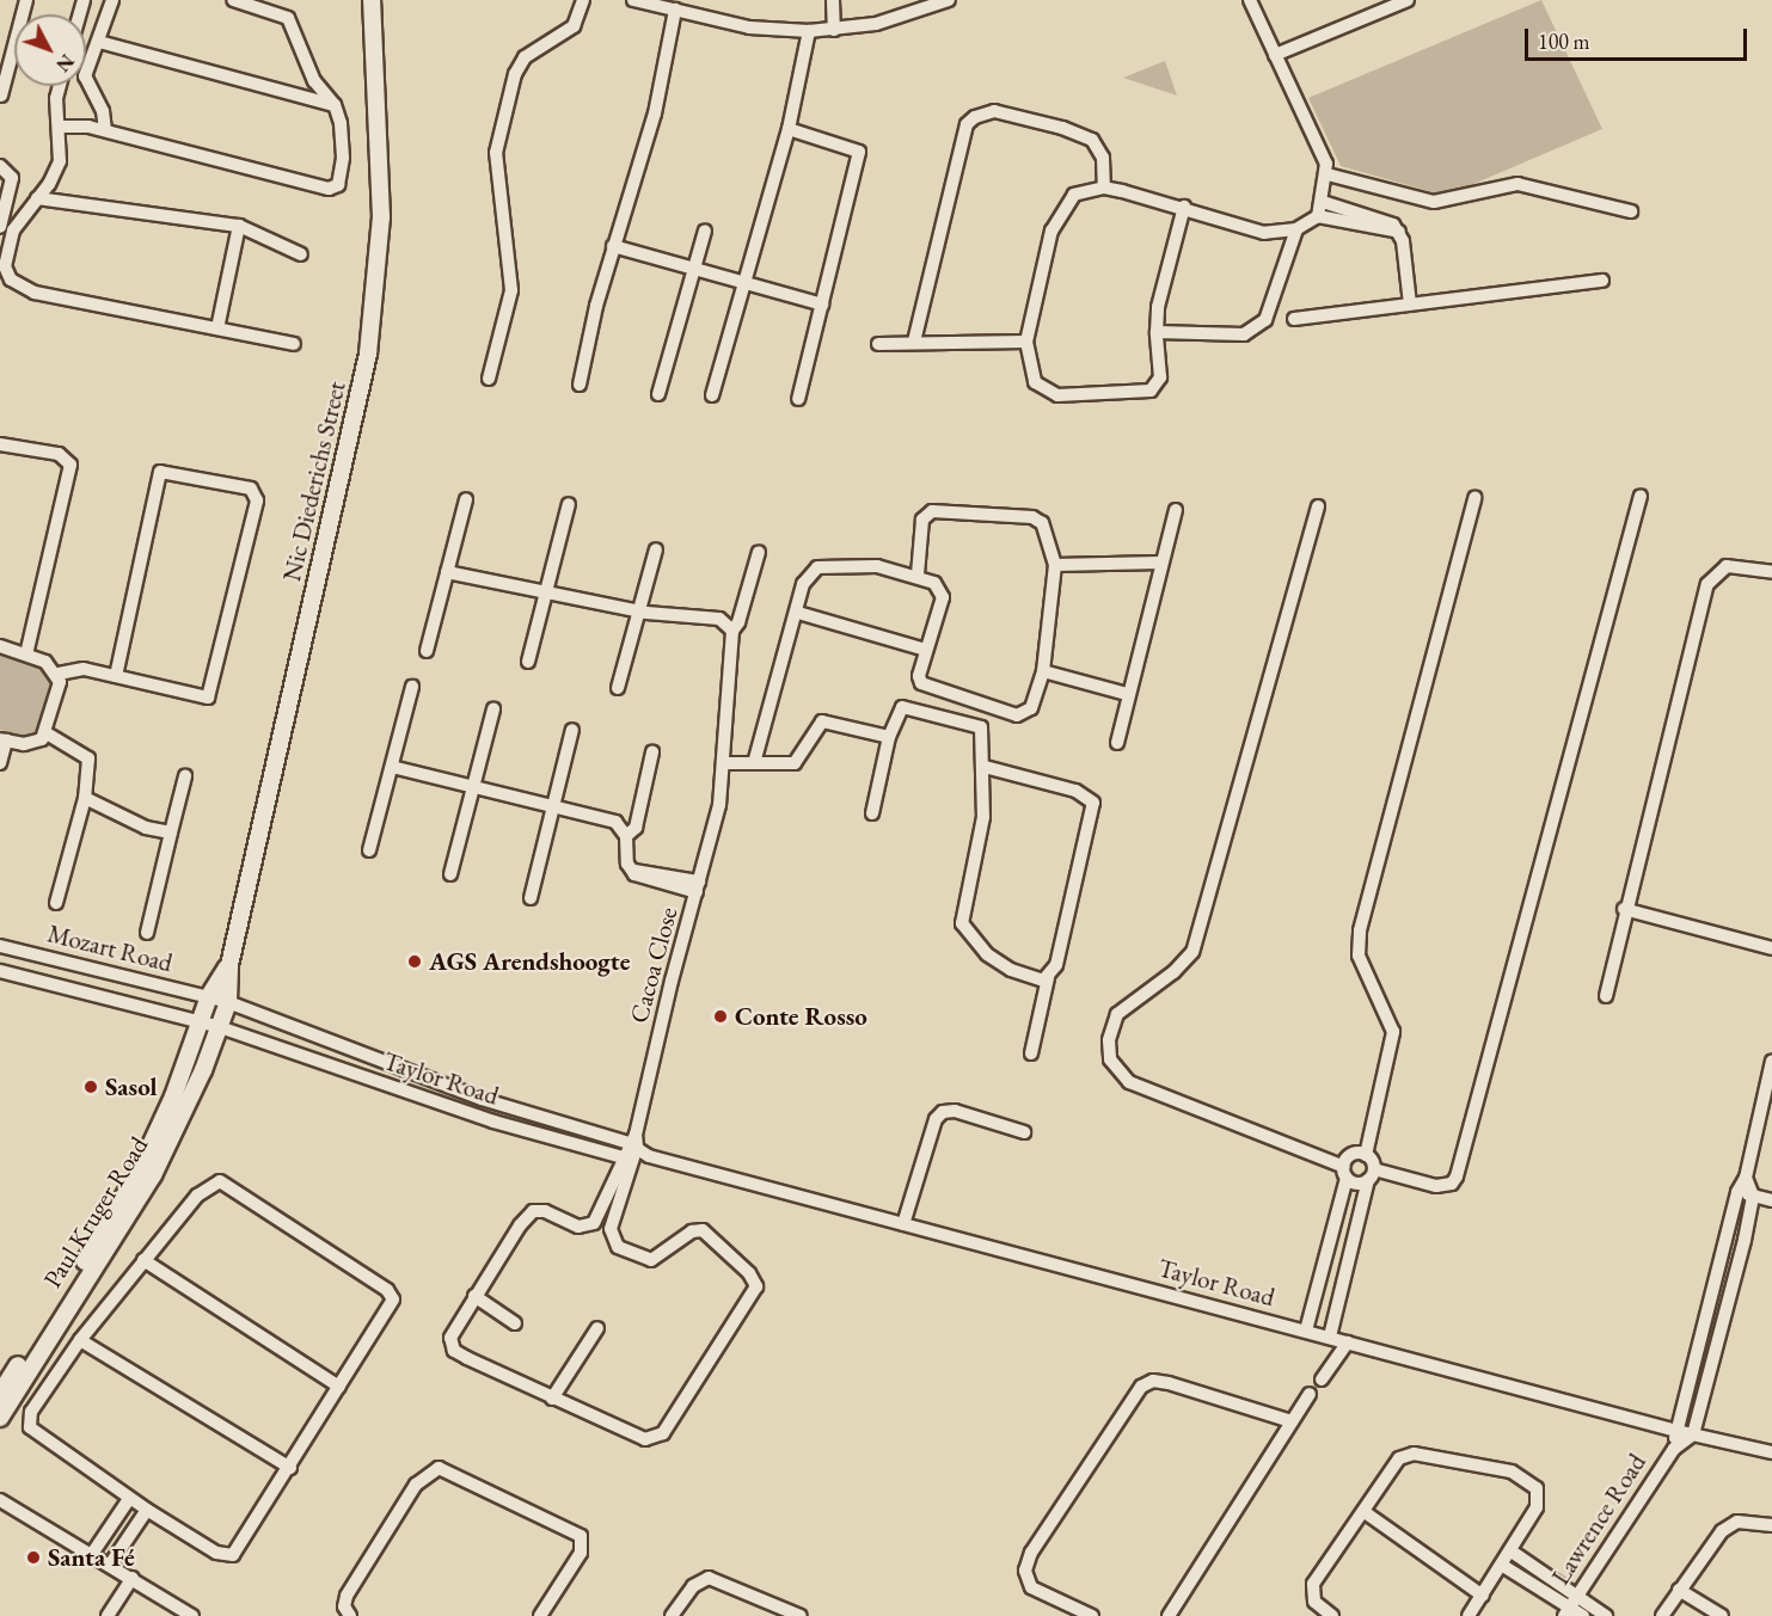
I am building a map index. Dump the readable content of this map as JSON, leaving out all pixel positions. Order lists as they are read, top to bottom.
{
  "streets": {
    "street": [
      "Nic Diederichs Street",
      "Mozart Road",
      "Cacoa Close",
      "Taylor Road",
      "Paul Kruger Road",
      "Lawrence Road"
    ]
  },
  "crossings": [
    ["Nic Diederichs Street", "Mozart Road"],
    ["Nic Diederichs Street", "Taylor Road"],
    ["Nic Diederichs Street", "Paul Kruger Road"],
    ["Mozart Road", "Taylor Road"],
    ["Mozart Road", "Paul Kruger Road"],
    ["Cacoa Close", "Taylor Road"],
    ["Taylor Road", "Paul Kruger Road"],
    ["Taylor Road", "Lawrence Road"]
  ],
  "places": [
    "AGS Arendshoogte",
    "Conte Rosso",
    "Sasol",
    "Santa Fé"
  ],
  "scale_bar": "100 m",
  "north": "bottom right"
}
